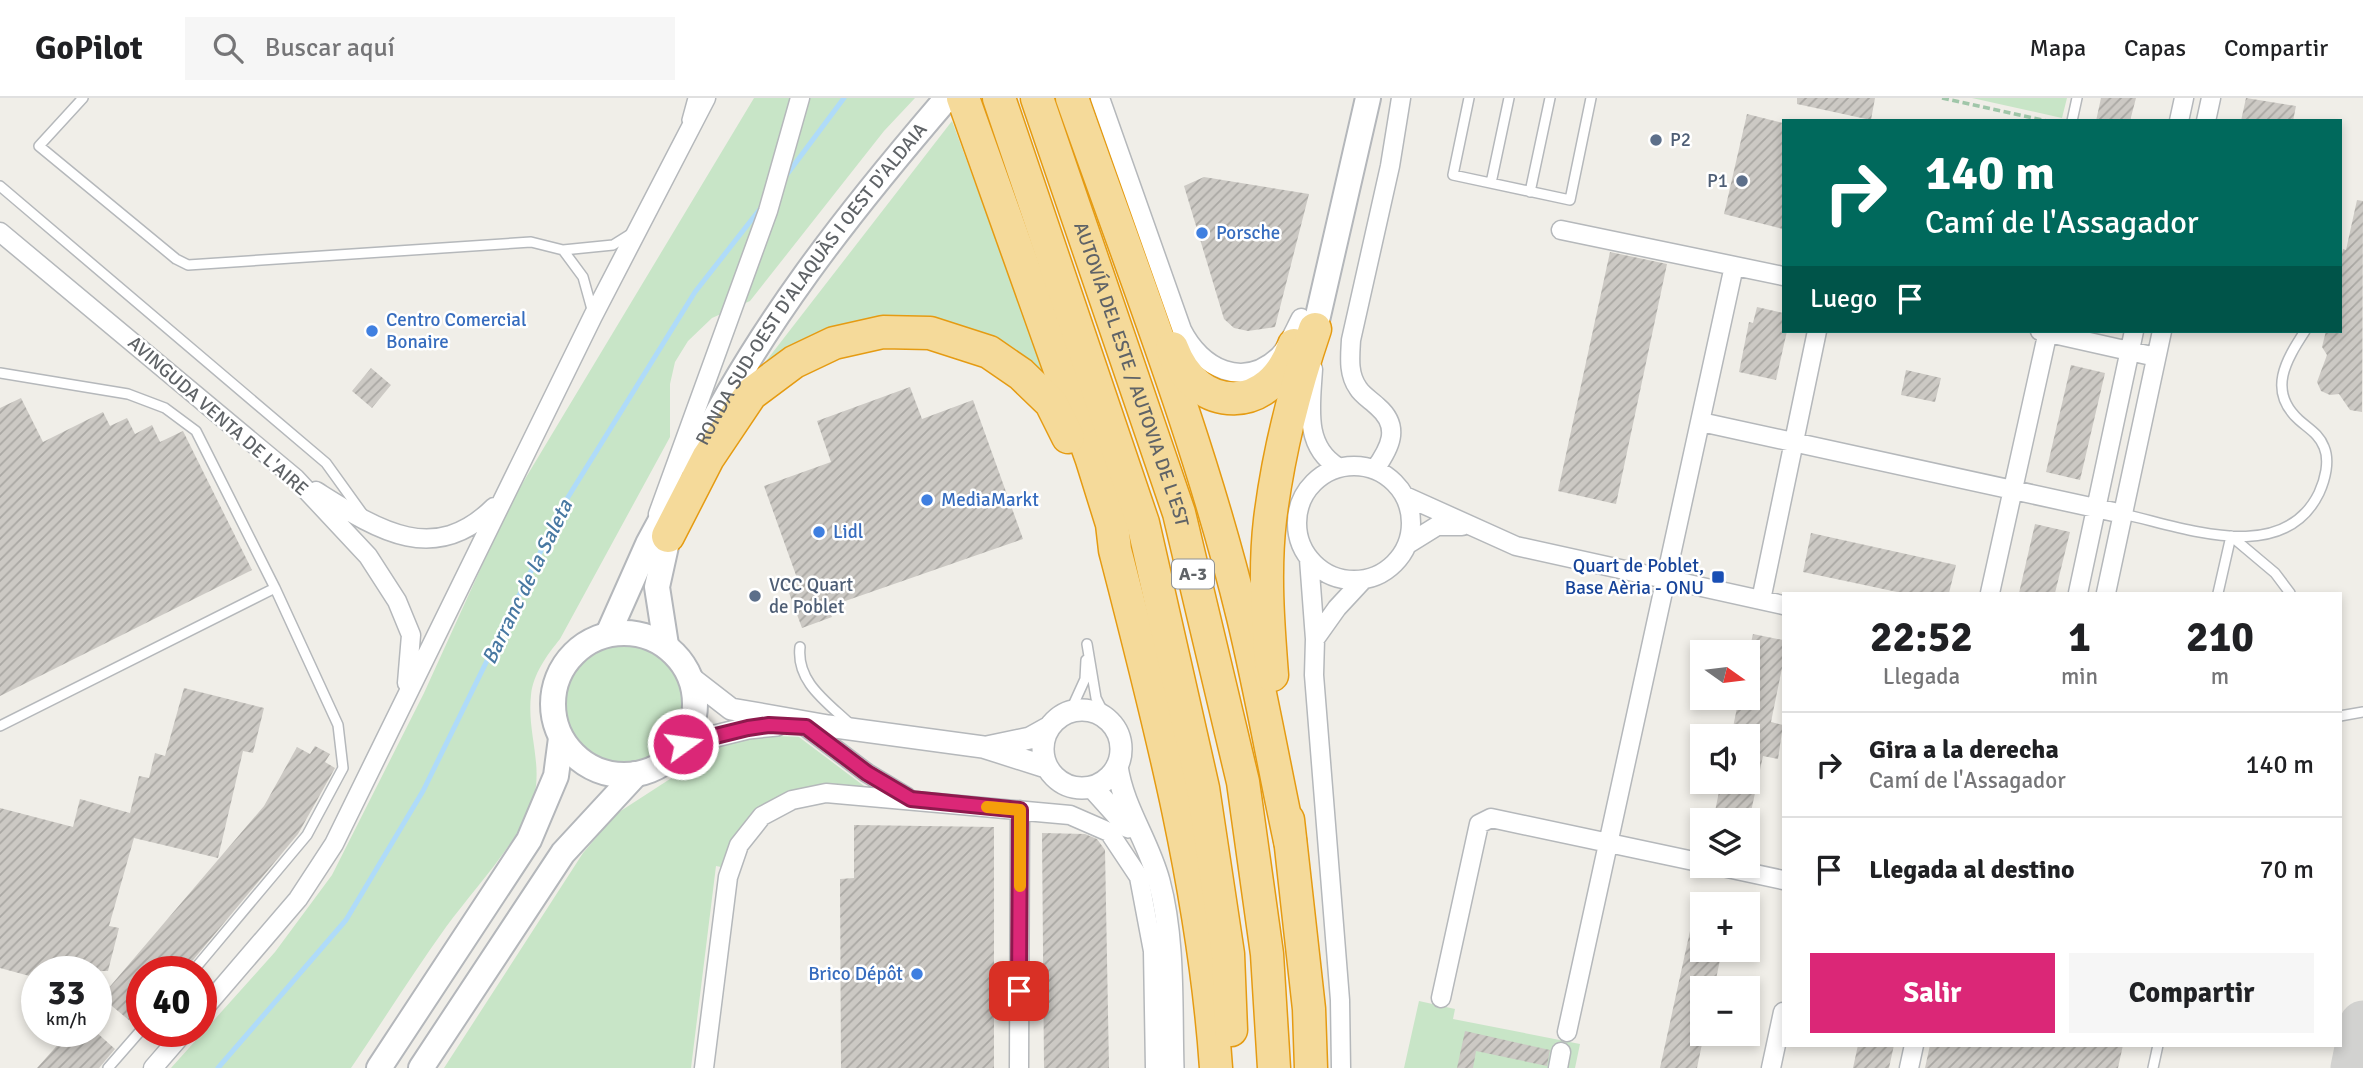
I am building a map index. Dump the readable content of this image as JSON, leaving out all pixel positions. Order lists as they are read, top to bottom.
{
  "streets": {
    "highway": ["AUTOVÍA DEL ESTE / AUTOVIA DE L'EST", "A-3"],
    "main road": ["RONDA SUD-OEST D'ALAQUÀS I OEST D'ALDAIA"],
    "street": ["AVINGUDA VENTA DE L'AIRE"]
  },
  "water": ["Barranc de la Saleta"],
  "places": {
    "other": [
      "P2",
      "P1",
      "Porsche",
      "Centro Comercial Bonaire",
      "MediaMarkt",
      "Lidl",
      "VCC Quart de Poblet",
      "Brico Dépôt"
    ],
    "transit": ["Quart de Poblet, Base Aèria - ONU"]
  },
  "north": "right",
  "page": {
    "header": "GoPilot",
    "search": "Buscar aquí",
    "nav": ["Mapa", "Capas", "Compartir"],
    "turn": ["140 m", "Camí de l'Assagador"],
    "then": "Luego",
    "eta": [
      "22:52",
      "Llegada",
      "1",
      "min",
      "210",
      "m"
    ],
    "map_buttons": ["+", "−"],
    "list": [
      {
        "name": "Gira a la derecha",
        "note": "Camí de l'Assagador",
        "value": "140 m"
      },
      {
        "name": "Llegada al destino",
        "value": "70 m"
      }
    ],
    "buttons": ["Salir", "Compartir"],
    "speed": "33 km/h",
    "limit": "40"
  }
}
